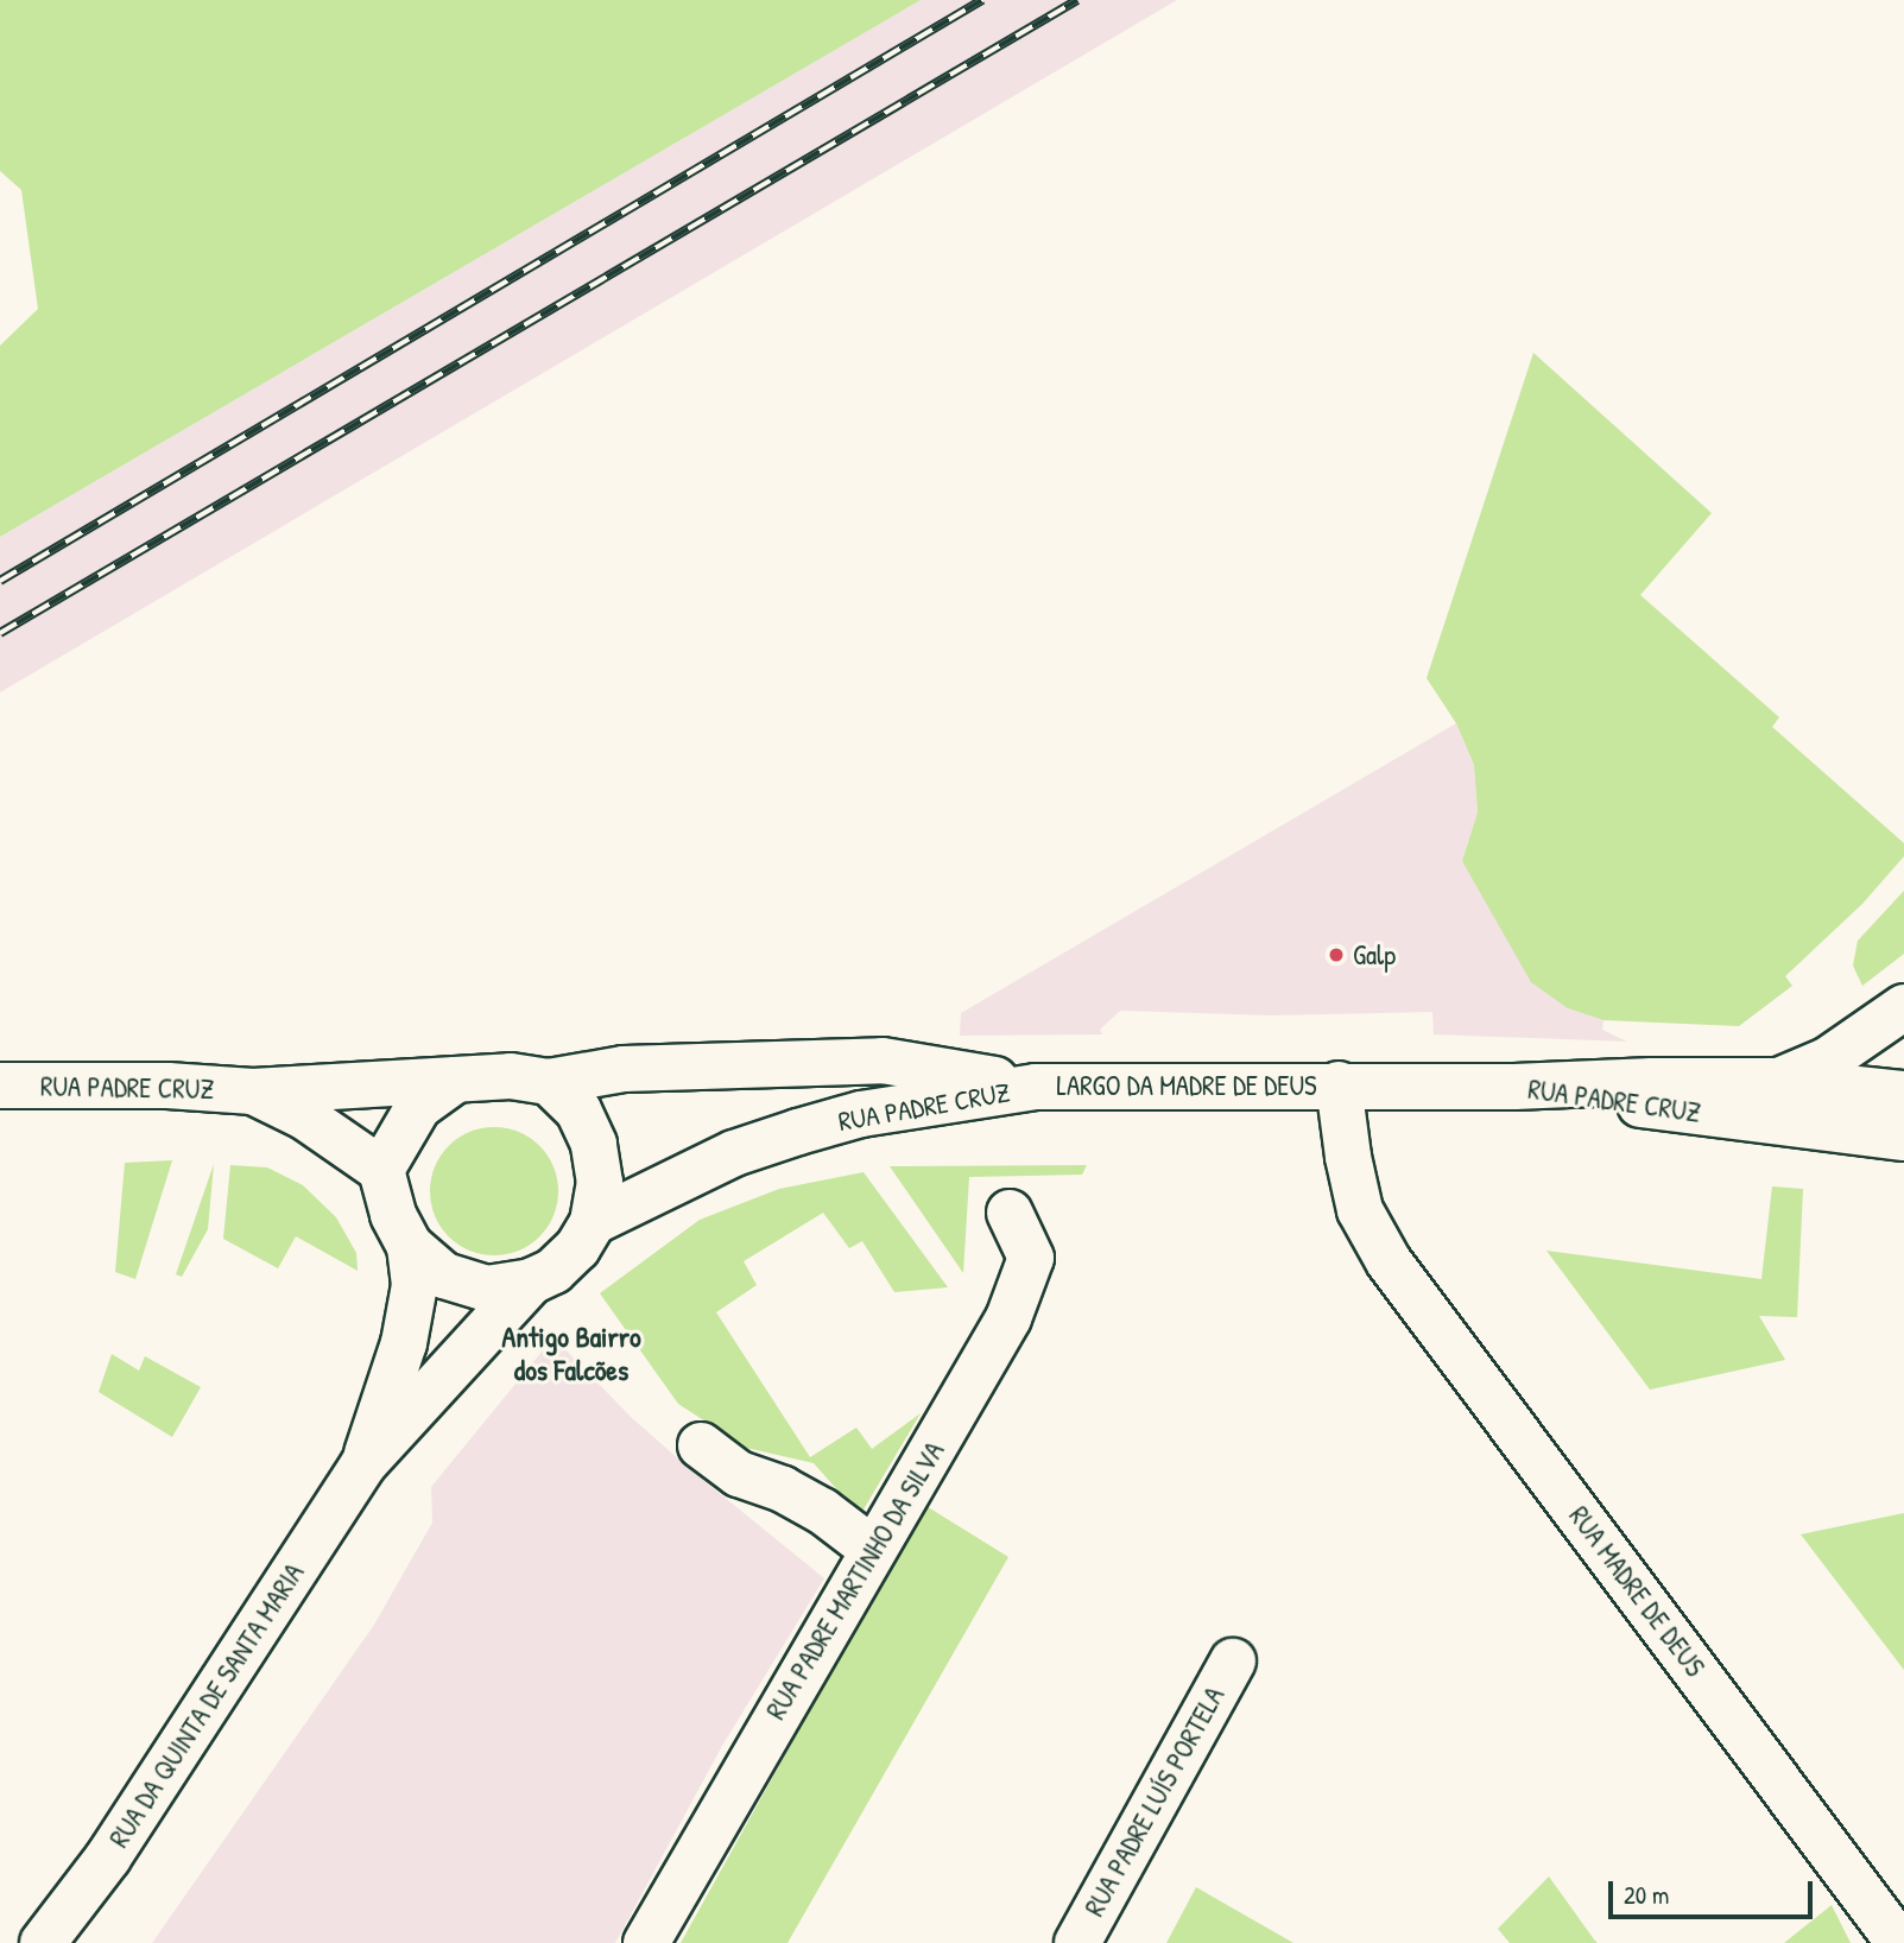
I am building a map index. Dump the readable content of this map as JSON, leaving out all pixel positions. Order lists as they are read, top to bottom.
{
  "streets": {
    "street": [
      "LARGO DA MADRE DE DEUS",
      "RUA PADRE CRUZ",
      "RUA PADRE MARTINHO DA SILVA",
      "RUA MADRE DE DEUS",
      "RUA DA QUINTA DE SANTA MARIA",
      "RUA PADRE LUÍS PORTELA"
    ]
  },
  "crossings": [
    ["LARGO DA MADRE DE DEUS", "RUA PADRE CRUZ"],
    ["LARGO DA MADRE DE DEUS", "RUA MADRE DE DEUS"],
    ["RUA PADRE CRUZ", "RUA DA QUINTA DE SANTA MARIA"]
  ],
  "districts": ["Antigo Bairro dos Falcões"],
  "places": ["Galp"],
  "scale_bar": "20 m"
}
